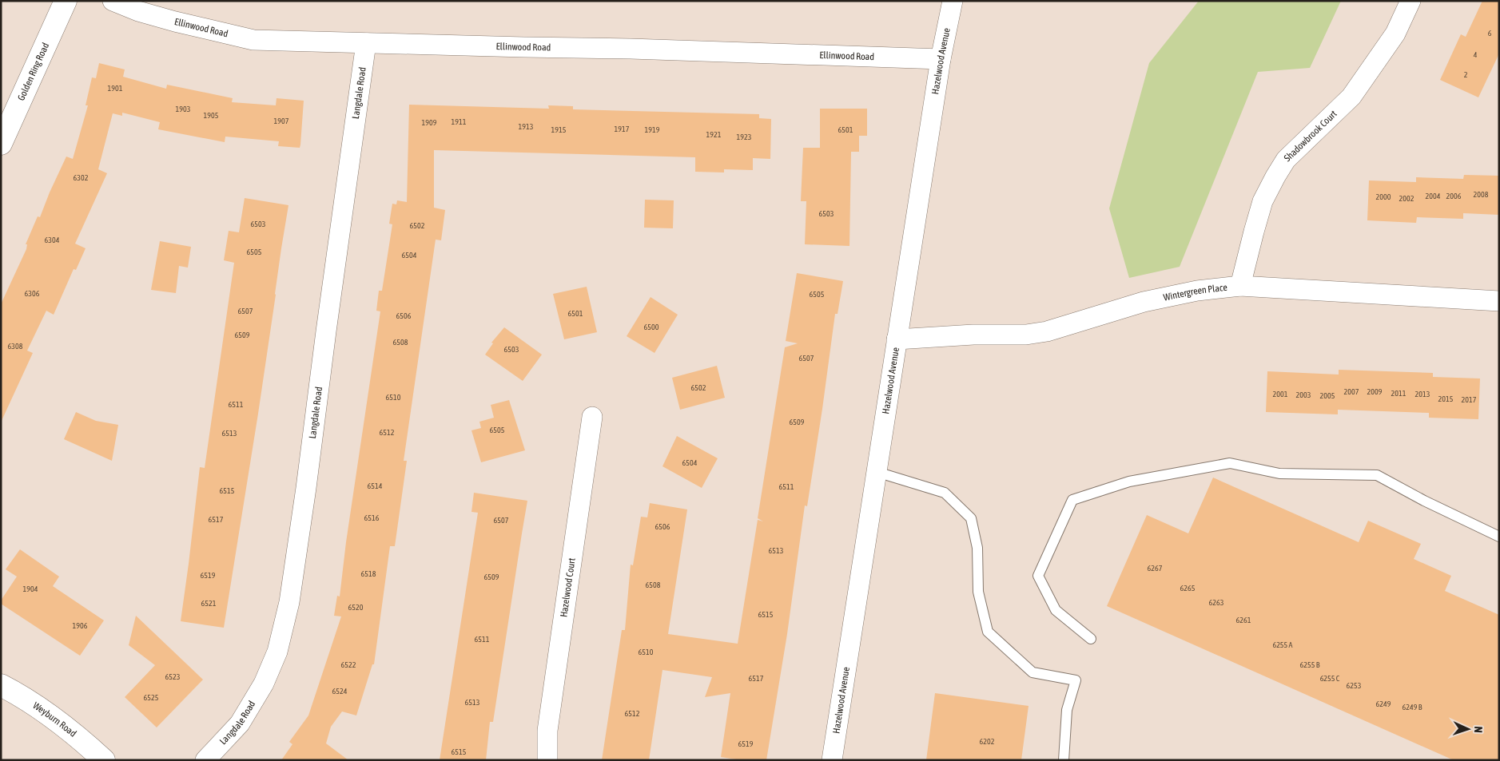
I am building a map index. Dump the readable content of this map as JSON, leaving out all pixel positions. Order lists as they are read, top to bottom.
{
  "streets": {
    "street": [
      "Ellinwood Road",
      "Hazelwood Avenue",
      "Golden Ring Road",
      "Langdale Road",
      "Shadowbrook Court",
      "Wintergreen Place",
      "Hazelwood Court",
      "Weyburn Road"
    ]
  },
  "crossings": [
    ["Ellinwood Road", "Hazelwood Avenue"],
    ["Ellinwood Road", "Langdale Road"],
    ["Hazelwood Avenue", "Wintergreen Place"],
    ["Shadowbrook Court", "Wintergreen Place"]
  ],
  "house_numbers": [
    "6",
    "4",
    "2",
    "1901",
    "1903",
    "1905",
    "1907",
    "1911",
    "1909",
    "1913",
    "1917",
    "1915",
    "1919",
    "6501",
    "1921",
    "1923",
    "6302",
    "2008",
    "2004",
    "2006",
    "2000",
    "2002",
    "6503",
    "6503",
    "6502",
    "6304",
    "6505",
    "6504",
    "6306",
    "6505",
    "6507",
    "6501",
    "6506",
    "6500",
    "6509",
    "6508",
    "6308",
    "6503",
    "6507",
    "6502",
    "2007",
    "2009",
    "2011",
    "2001",
    "2013",
    "2003",
    "2005",
    "6510",
    "2015",
    "2017",
    "6511",
    "6509",
    "6505",
    "6512",
    "6513",
    "6504",
    "6514",
    "6511",
    "6515",
    "6516",
    "6517",
    "6507",
    "6506",
    "6513",
    "6267",
    "6518",
    "6519",
    "6509",
    "6508",
    "6265",
    "1904",
    "6263",
    "6521",
    "6520",
    "6515",
    "6261",
    "1906",
    "6511",
    "6255 A",
    "6510",
    "6522",
    "6255 B",
    "6523",
    "6517",
    "6255 C",
    "6253",
    "6524",
    "6525",
    "6513",
    "6249",
    "6249 B",
    "6512",
    "6202",
    "6519",
    "6515"
  ],
  "north": "right"
}
